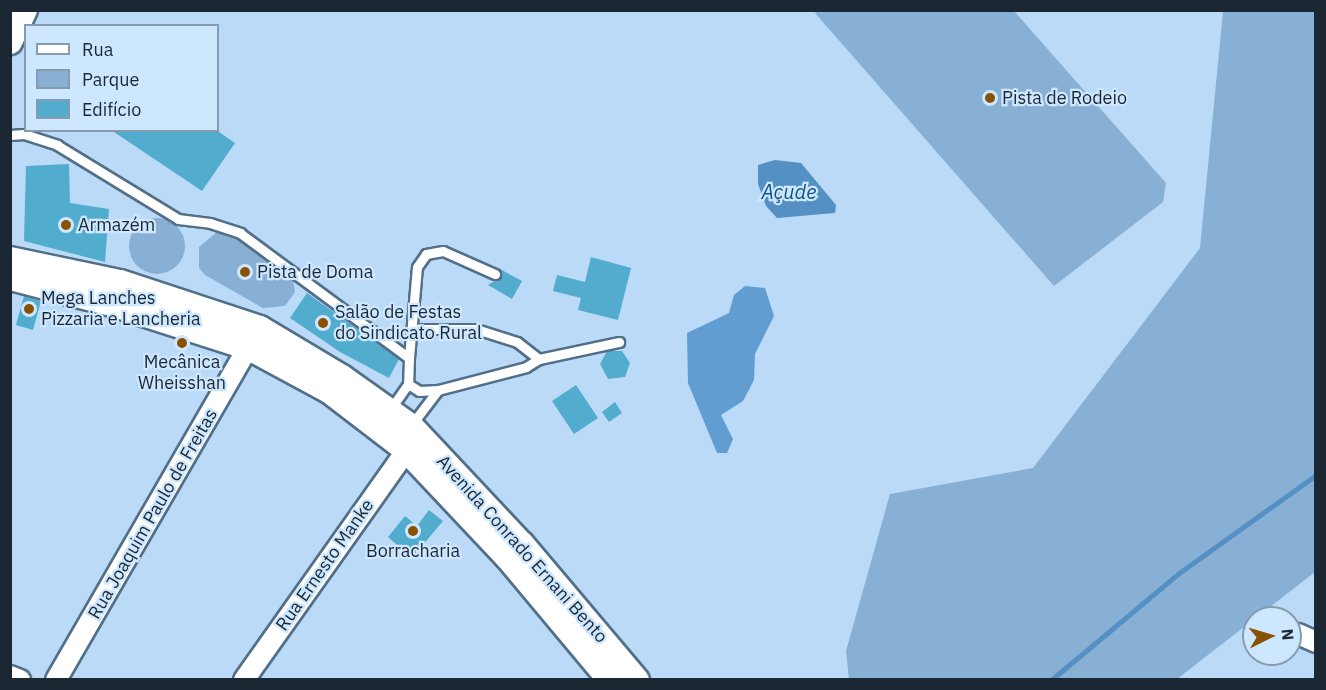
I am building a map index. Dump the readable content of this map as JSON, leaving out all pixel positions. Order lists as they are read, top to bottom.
{
  "streets": {
    "street": ["Rua Joaquim Paulo de Freitas", "Avenida Conrado Ernani Bento", "Rua Ernesto Manke"]
  },
  "crossings": [
    ["Rua Joaquim Paulo de Freitas", "Avenida Conrado Ernani Bento"],
    ["Avenida Conrado Ernani Bento", "Rua Ernesto Manke"]
  ],
  "water": ["Açude"],
  "places": [
    "Pista de Rodeio",
    "Armazém",
    "Pista de Doma",
    "Mega Lanches Pizzaria e Lancheria",
    "Salão de Festas do Sindicato Rural",
    "Mecânica Wheisshan",
    "Borracharia"
  ],
  "legend": ["Rua", "Parque", "Edifício"],
  "north": "right"
}
